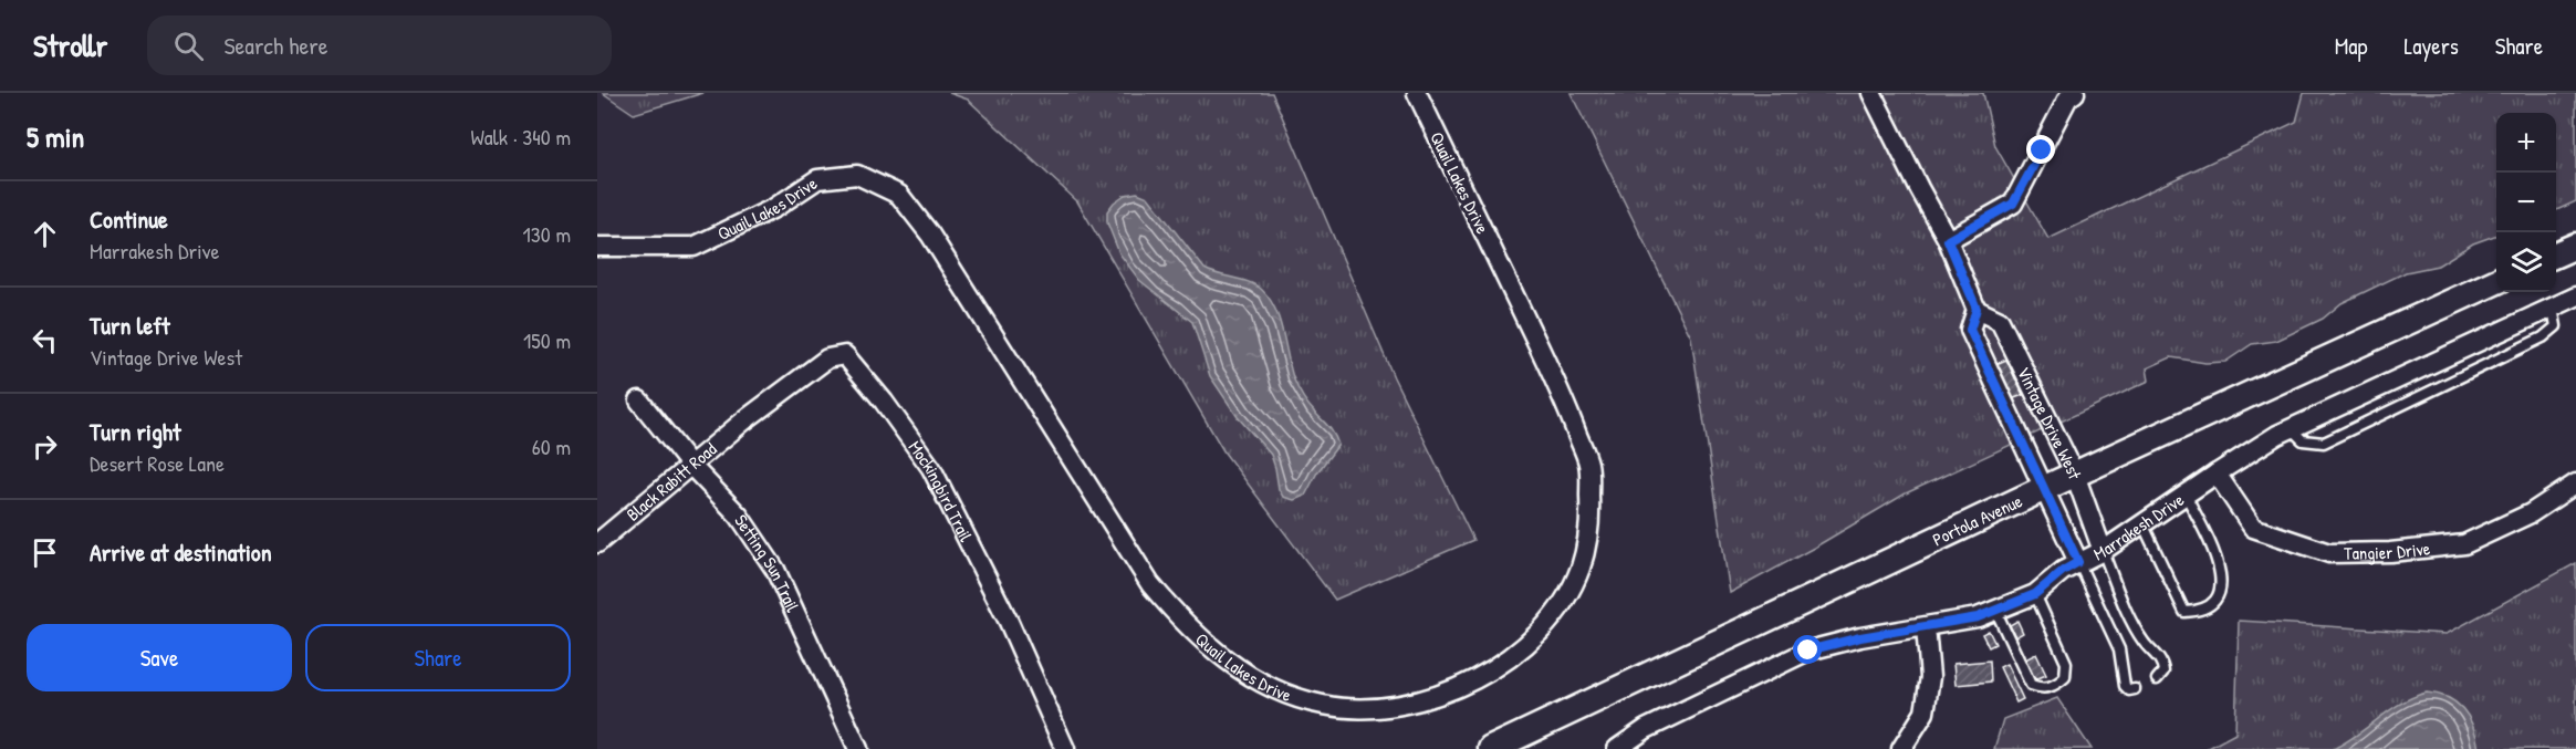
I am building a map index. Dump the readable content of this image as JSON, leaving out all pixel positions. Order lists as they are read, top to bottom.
{
  "streets": {
    "street": [
      "Quail Lakes Drive",
      "Vintage Drive West",
      "Black Rabitt Road",
      "Mockingbird Trail",
      "Portola Avenue",
      "Marrakesh Drive",
      "Tangier Drive",
      "Setting Sun Trail"
    ]
  },
  "crossings": [
    ["Vintage Drive West", "Portola Avenue"],
    ["Vintage Drive West", "Marrakesh Drive"],
    ["Black Rabitt Road", "Mockingbird Trail"],
    ["Black Rabitt Road", "Setting Sun Trail"],
    ["Marrakesh Drive", "Tangier Drive"]
  ],
  "page": {
    "header": "Strollr",
    "search": "Search here",
    "nav": ["Map", "Layers", "Share"],
    "heading": ["5 min", "Walk · 340 m"],
    "map_buttons": ["+", "−"],
    "list": [
      ["Continue", "Marrakesh Drive", "130 m"],
      ["Turn left", "Vintage Drive West", "150 m"],
      ["Turn right", "Desert Rose Lane", "60 m"],
      "Arrive at destination"
    ],
    "buttons": ["Save", "Share"]
  }
}
